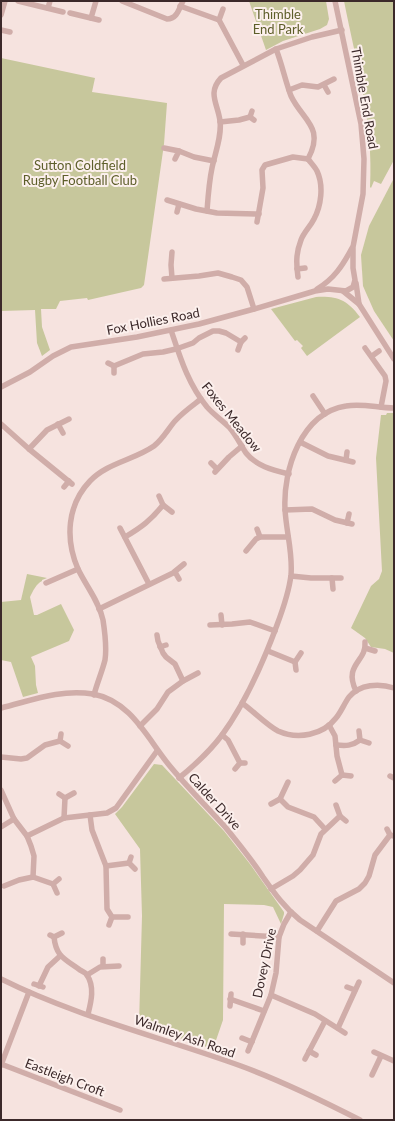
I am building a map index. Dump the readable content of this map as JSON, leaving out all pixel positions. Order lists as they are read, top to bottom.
{
  "streets": {
    "street": [
      "Thimble End Road",
      "Fox Hollies Road",
      "Foxes Meadow",
      "Calder Drive",
      "Dovey Drive",
      "Walmley Ash Road",
      "Eastleigh Croft"
    ]
  },
  "crossings": [
    ["Thimble End Road", "Fox Hollies Road"],
    ["Fox Hollies Road", "Foxes Meadow"],
    ["Calder Drive", "Dovey Drive"]
  ],
  "parks": ["Thimble End Park", "Sutton Coldfield Rugby Football Club"]
}
